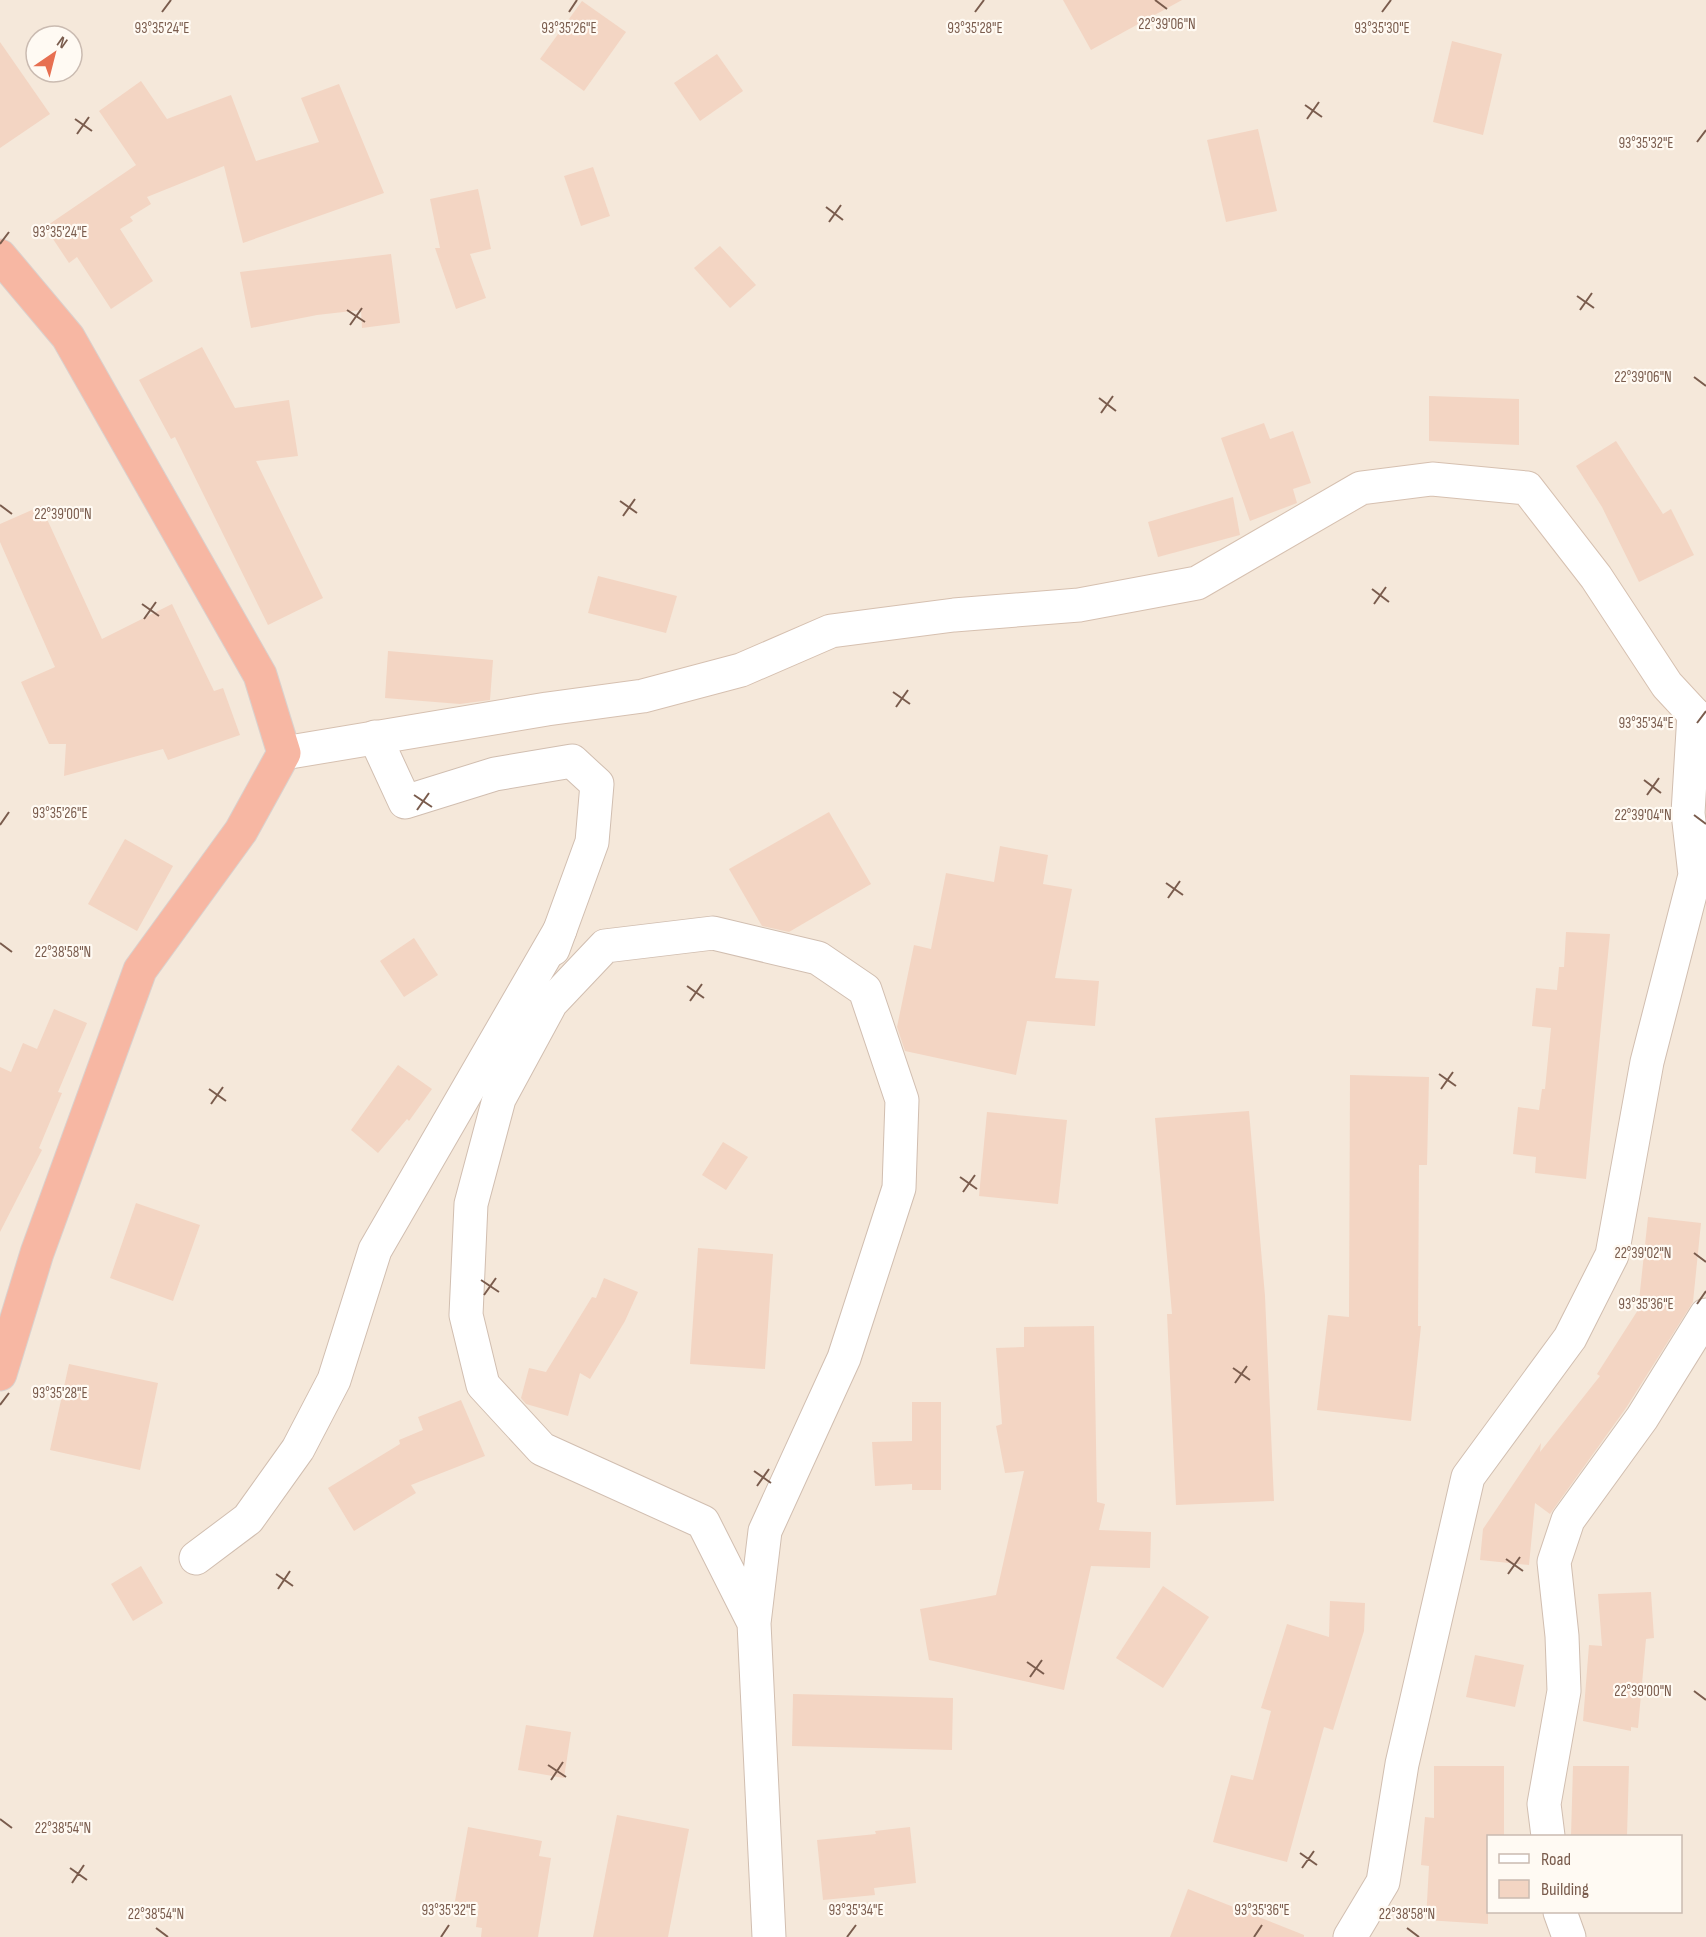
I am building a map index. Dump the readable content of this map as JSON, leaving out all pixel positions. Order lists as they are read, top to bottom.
{
  "legend": ["Road", "Building"],
  "north": "top right",
  "coordinates": [
    "22°39'06\"N",
    "93°35'24\"E",
    "93°35'26\"E",
    "93°35'28\"E",
    "93°35'30\"E",
    "93°35'32\"E",
    "22°39'00\"N",
    "93°35'34\"E",
    "22°39'04\"N",
    "22°38'58\"N",
    "22°39'02\"N",
    "93°35'36\"E",
    "22°38'54\"N"
  ]
}
